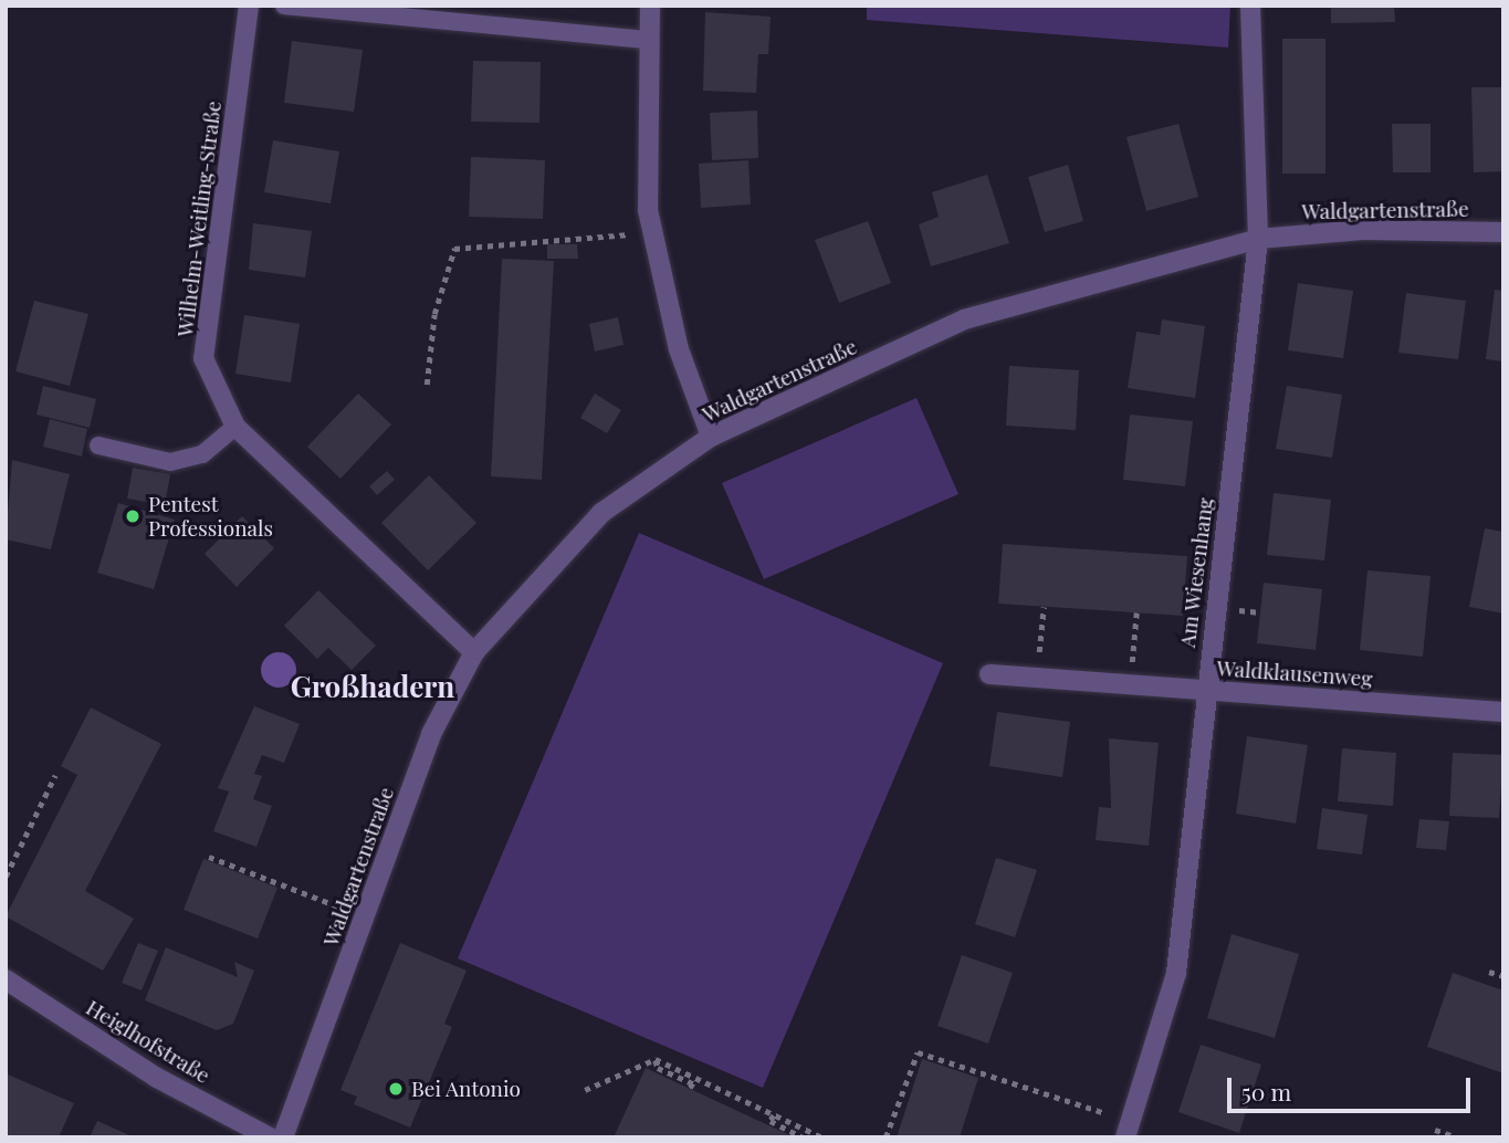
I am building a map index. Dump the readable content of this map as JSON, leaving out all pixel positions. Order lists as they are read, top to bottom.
{
  "streets": {
    "street": [
      "Waldgartenstraße",
      "Wilhelm-Weitling-Straße",
      "Am Wiesenhang",
      "Waldklausenweg",
      "Heiglhofstraße"
    ]
  },
  "crossings": [
    ["Waldgartenstraße", "Wilhelm-Weitling-Straße"],
    ["Waldgartenstraße", "Am Wiesenhang"],
    ["Am Wiesenhang", "Waldklausenweg"]
  ],
  "districts": ["Großhadern"],
  "places": ["Pentest Professionals", "Bei Antonio"],
  "scale_bar": "50 m"
}
